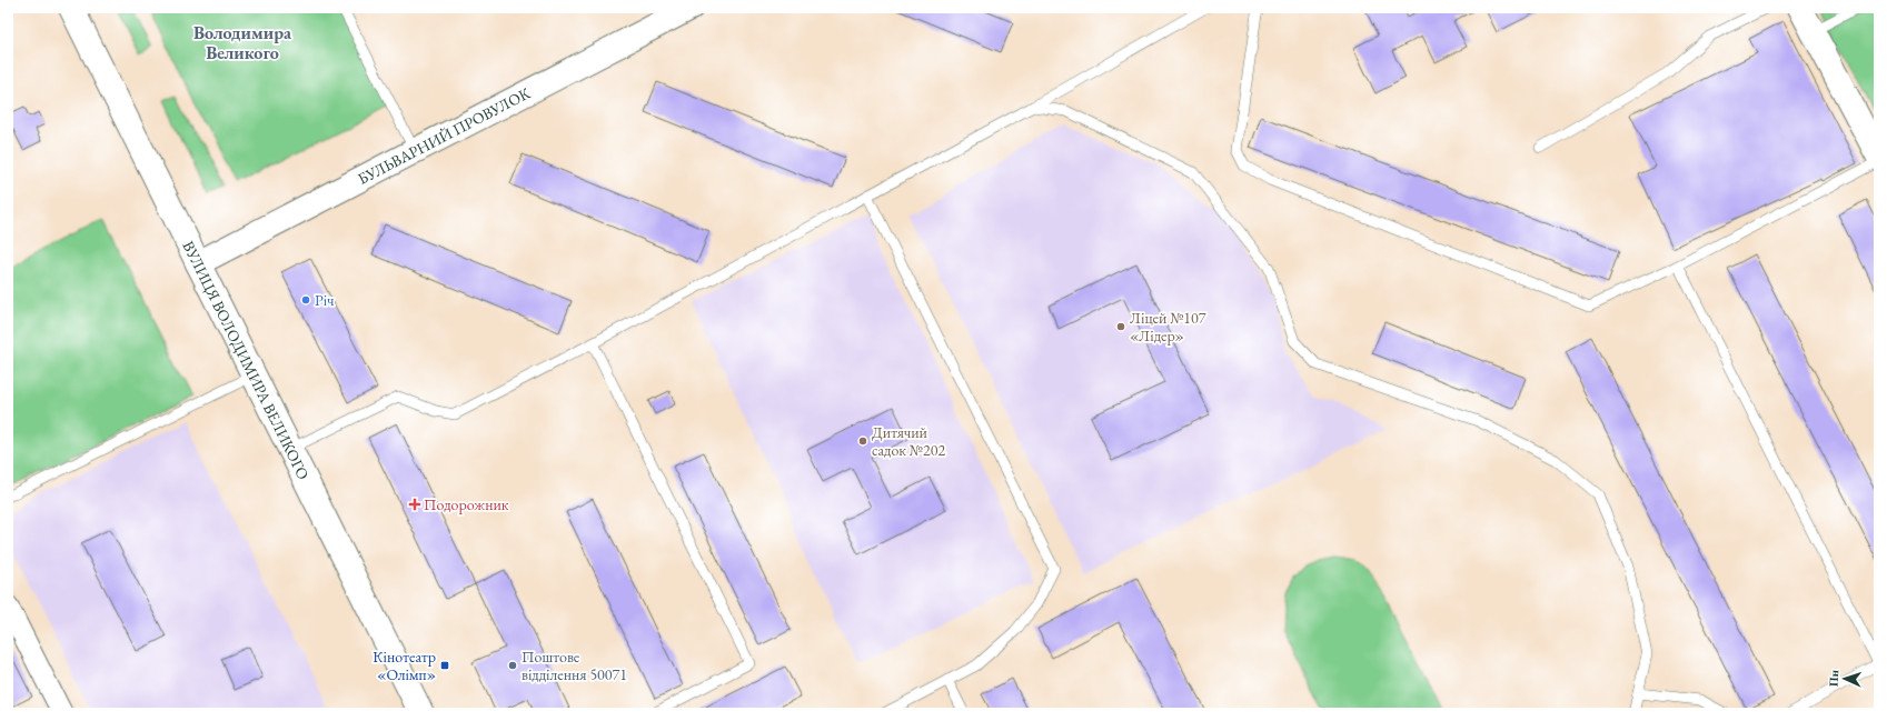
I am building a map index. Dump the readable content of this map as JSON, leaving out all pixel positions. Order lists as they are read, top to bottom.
{
  "streets": {
    "main road": ["БУЛЬВАРНИЙ ПРОВУЛОК", "ВУЛИЦЯ ВОЛОДИМИРА ВЕЛИКОГО"]
  },
  "crossings": [
    ["БУЛЬВАРНИЙ ПРОВУЛОК", "ВУЛИЦЯ ВОЛОДИМИРА ВЕЛИКОГО"]
  ],
  "districts": ["Володимира Великого"],
  "places": {
    "other": [
      "Річ",
      "Ліцей №107 «Лідер»",
      "Дитячий садок №202",
      "Поштове відділення 50071"
    ],
    "health": ["Подорожник"],
    "transit": ["Кінотеатр «Олімп»"]
  },
  "north": "left"
}
